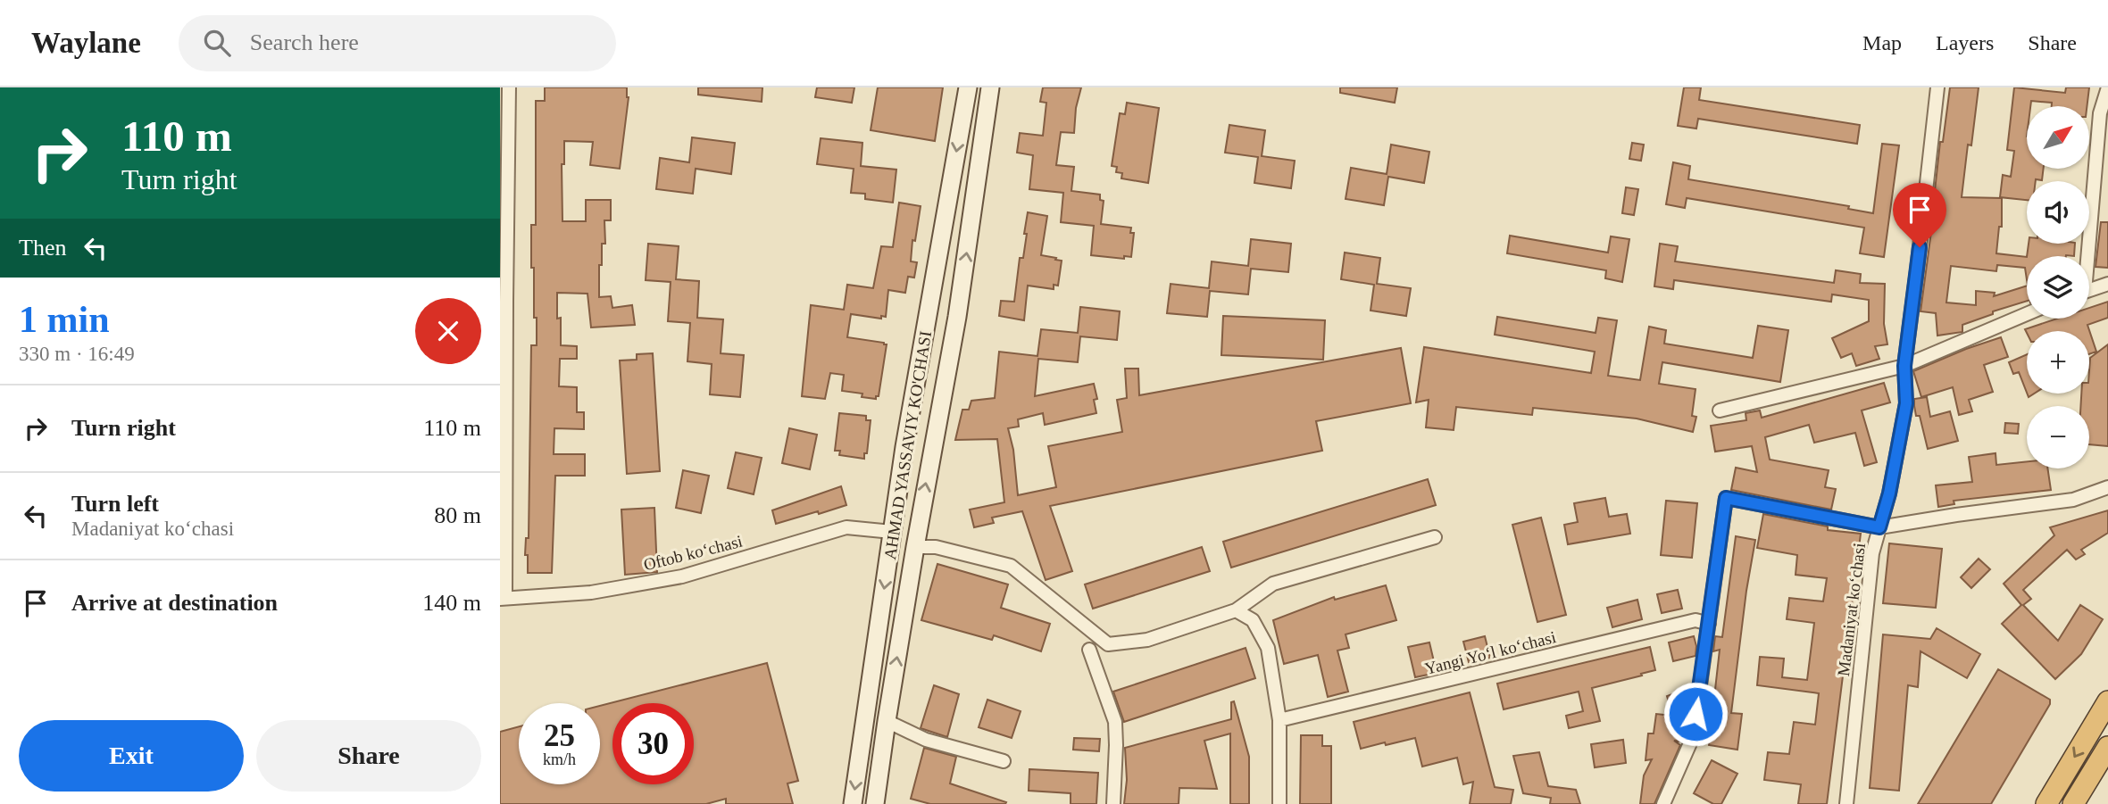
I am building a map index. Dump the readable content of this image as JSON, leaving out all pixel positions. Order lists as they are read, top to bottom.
{
  "streets": {
    "main road": ["AHMAD YASSAVIY KO'CHASI"],
    "street": ["Oftob koʻchasi", "Madaniyat koʻchasi", "Yangi Yoʻl koʻchasi"]
  },
  "crossings": [
    ["AHMAD YASSAVIY KO'CHASI", "Oftob koʻchasi"]
  ],
  "north": "top right",
  "page": {
    "header": "Waylane",
    "search": "Search here",
    "nav": ["Map", "Layers", "Share"],
    "turn": ["110 m", "Turn right"],
    "map_buttons": ["+", "−"],
    "then": "Then",
    "heading": ["1 min", "330 m · 16:49"],
    "list": [
      {
        "name": "Turn right",
        "value": "110 m"
      },
      {
        "name": "Turn left",
        "note": "Madaniyat koʻchasi",
        "value": "80 m"
      },
      {
        "name": "Arrive at destination",
        "value": "140 m"
      }
    ],
    "speed": "25 km/h",
    "limit": "30",
    "buttons": ["Exit", "Share"]
  }
}
